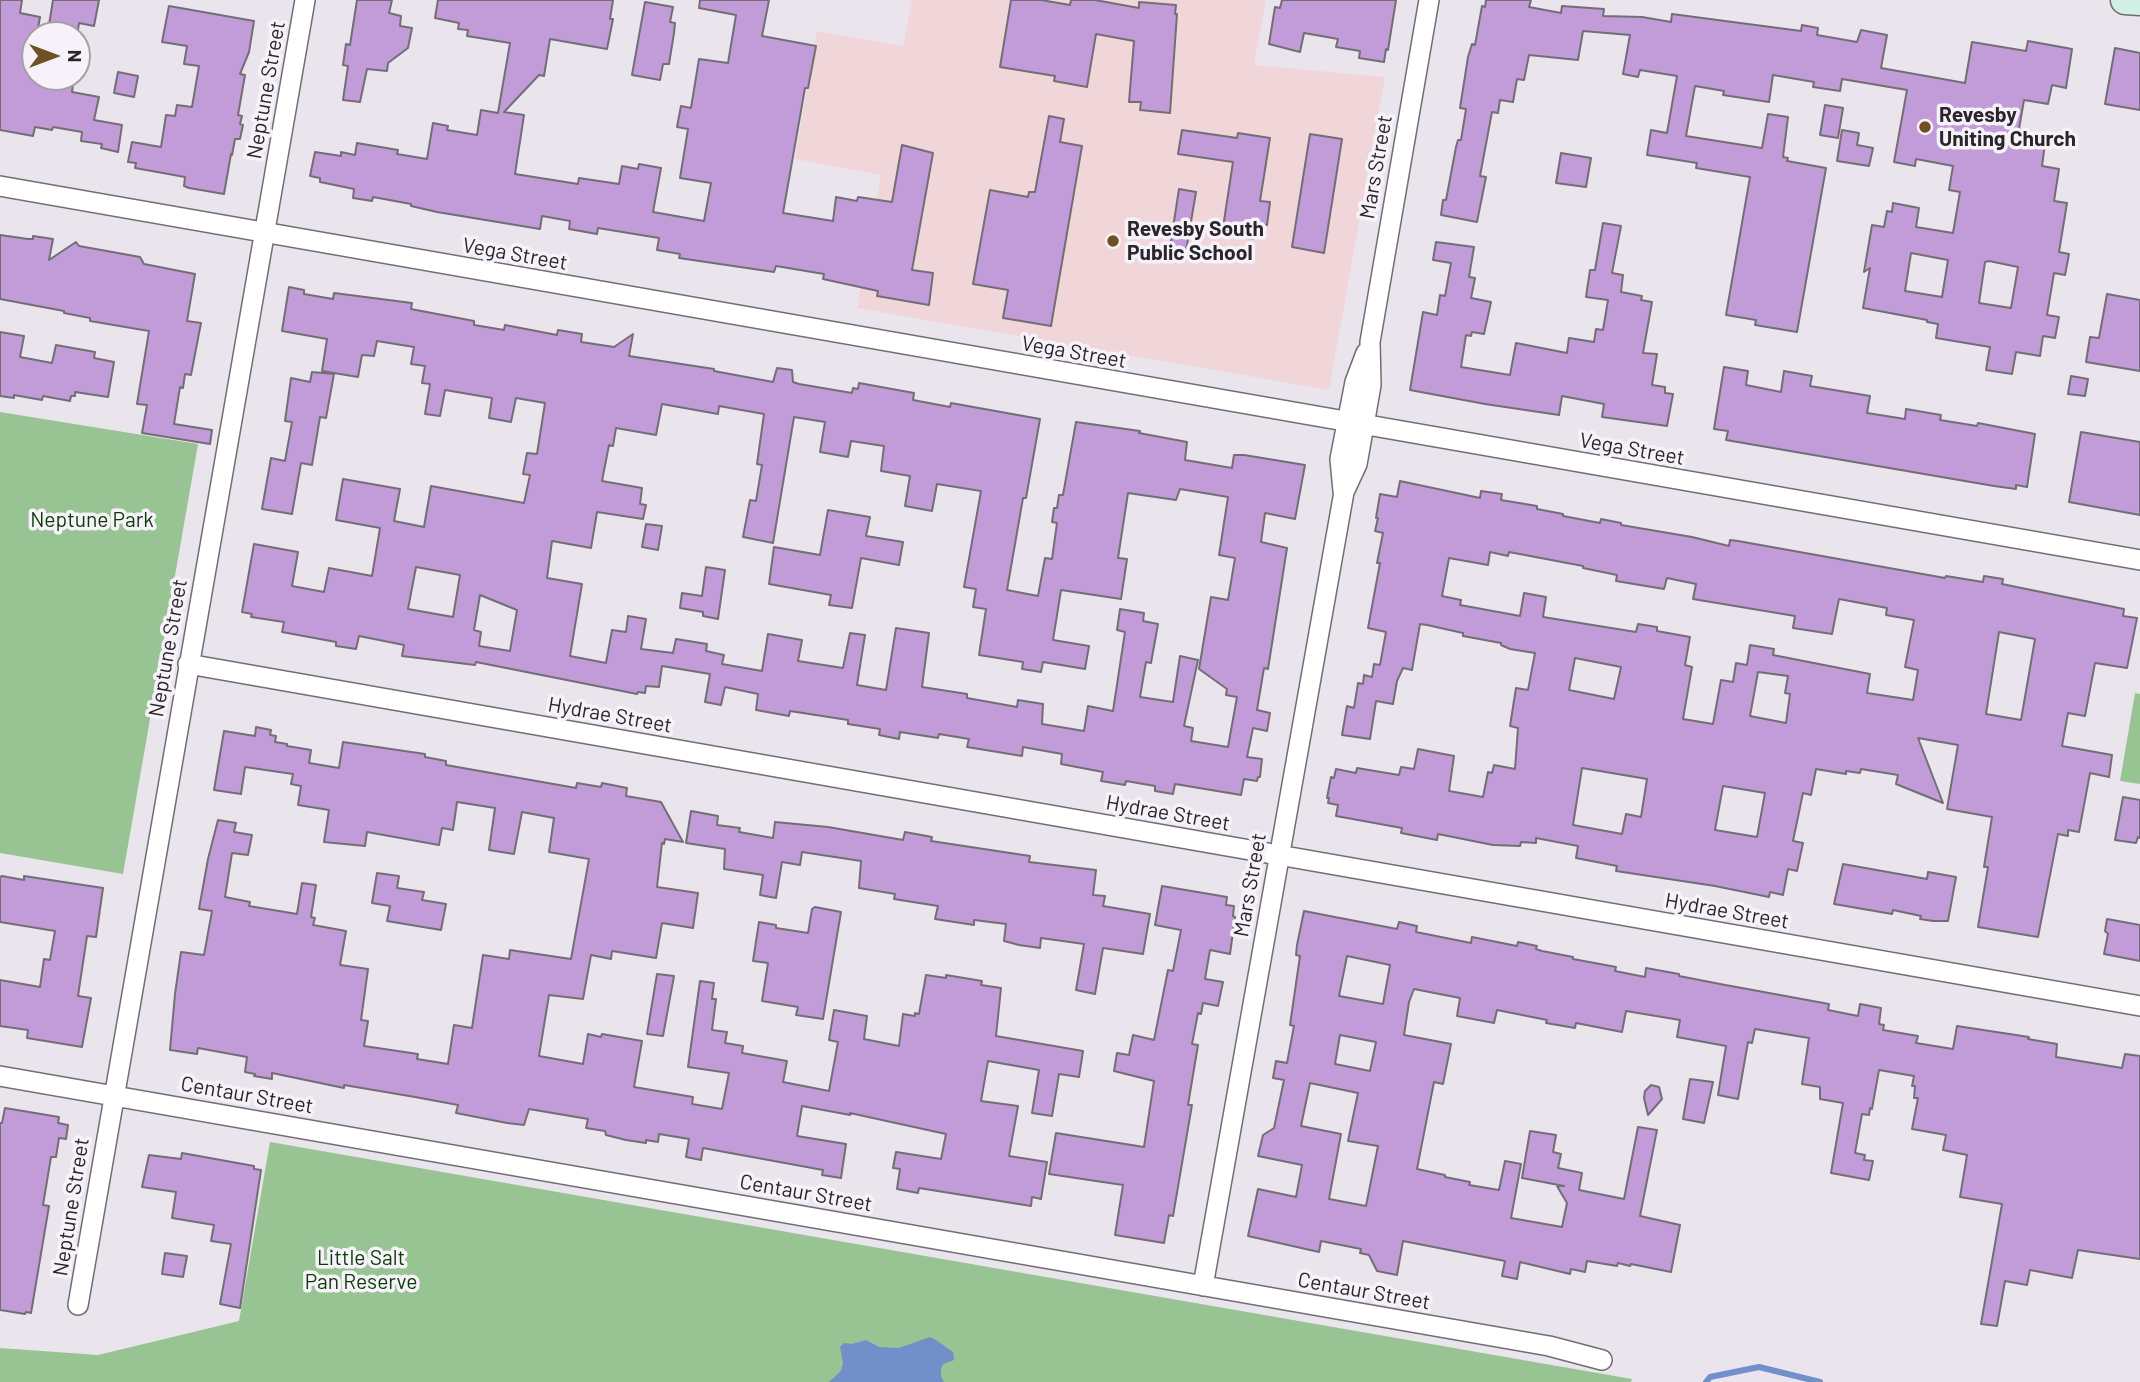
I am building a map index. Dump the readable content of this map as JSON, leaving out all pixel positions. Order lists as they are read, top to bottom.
{
  "streets": {
    "street": [
      "Neptune Street",
      "Mars Street",
      "Vega Street",
      "Hydrae Street",
      "Centaur Street"
    ]
  },
  "crossings": [
    ["Neptune Street", "Vega Street"],
    ["Neptune Street", "Hydrae Street"],
    ["Neptune Street", "Centaur Street"],
    ["Mars Street", "Vega Street"],
    ["Mars Street", "Hydrae Street"],
    ["Mars Street", "Centaur Street"]
  ],
  "parks": ["Neptune Park", "Little Salt Pan Reserve"],
  "places": ["Revesby Uniting Church", "Revesby South Public School"],
  "north": "right"
}
